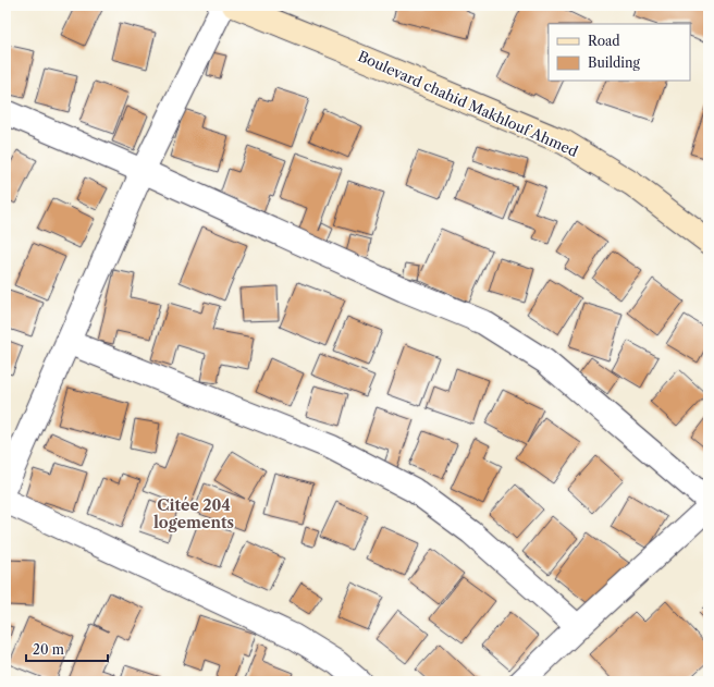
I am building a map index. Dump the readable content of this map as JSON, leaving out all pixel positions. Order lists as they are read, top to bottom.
{
  "streets": {
    "main road": ["Boulevard chahid Makhlouf Ahmed"]
  },
  "districts": ["Citée 204 logements"],
  "legend": ["Road", "Building"],
  "scale_bar": "20 m"
}
